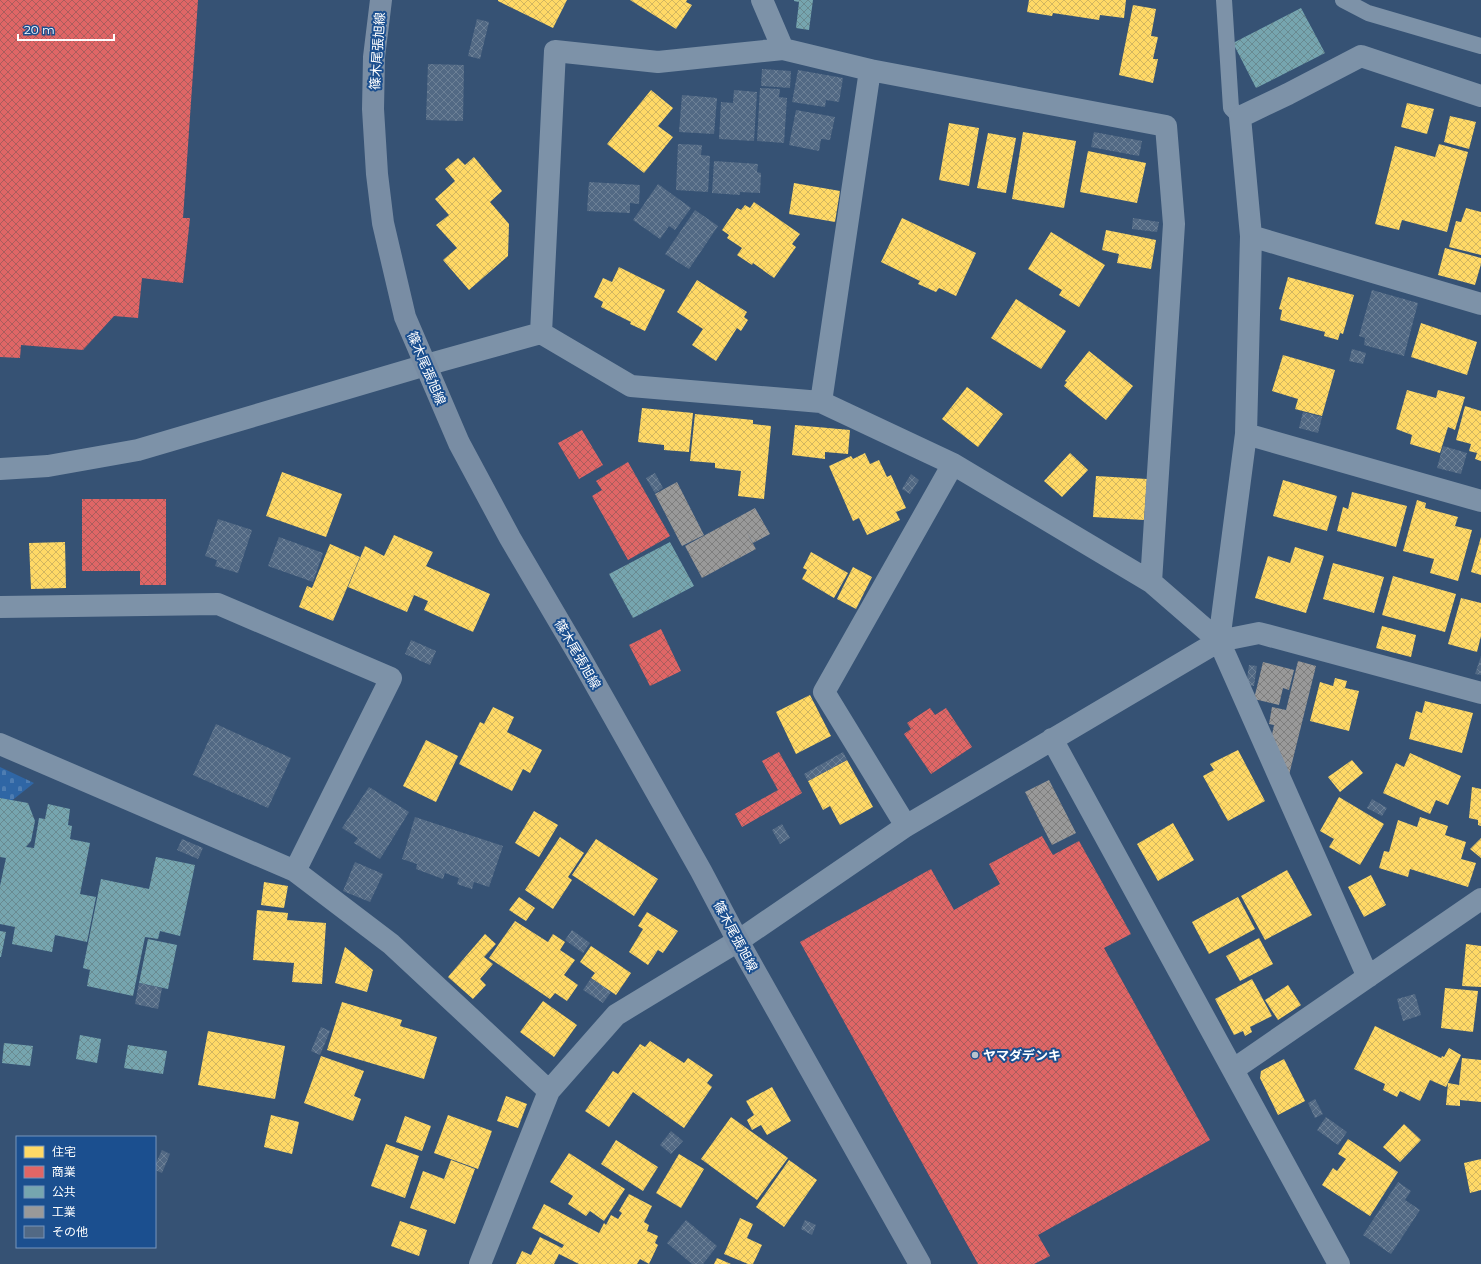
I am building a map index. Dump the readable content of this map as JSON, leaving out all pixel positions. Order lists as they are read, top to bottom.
{
  "streets": {
    "main road": ["篠木尾張旭線"]
  },
  "places": ["ヤマダデンキ"],
  "legend": [
    "住宅",
    "商業",
    "公共",
    "工業",
    "その他"
  ],
  "scale_bar": "20 m"
}
